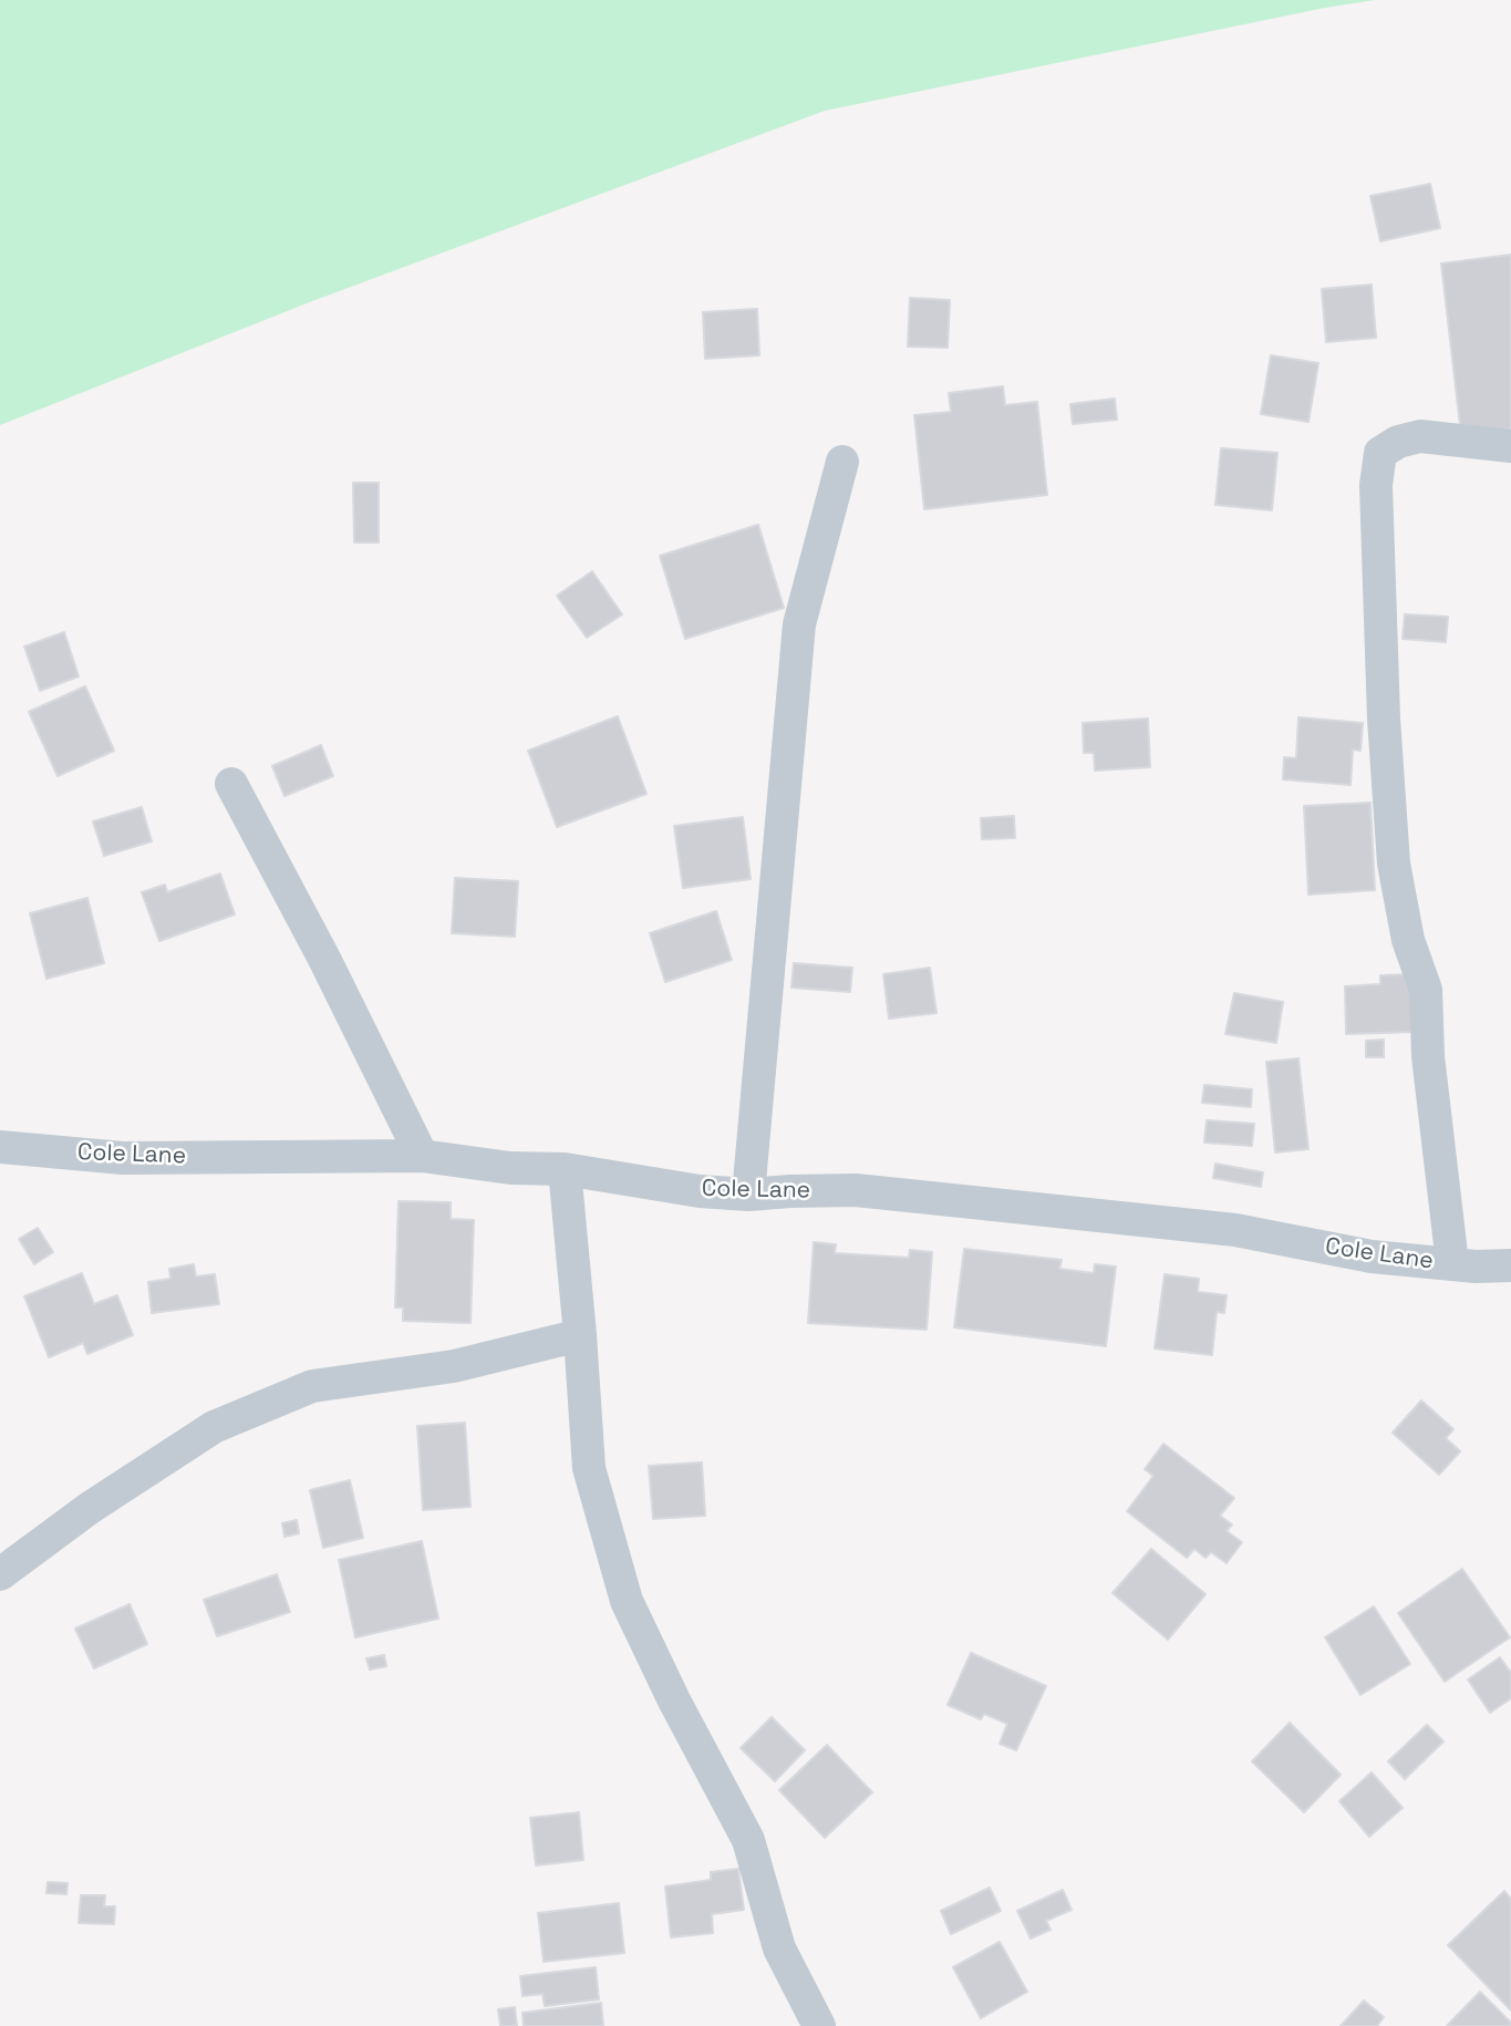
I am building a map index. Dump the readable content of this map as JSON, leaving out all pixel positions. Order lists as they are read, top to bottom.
{
  "streets": {
    "street": ["Cole Lane"]
  }
}
